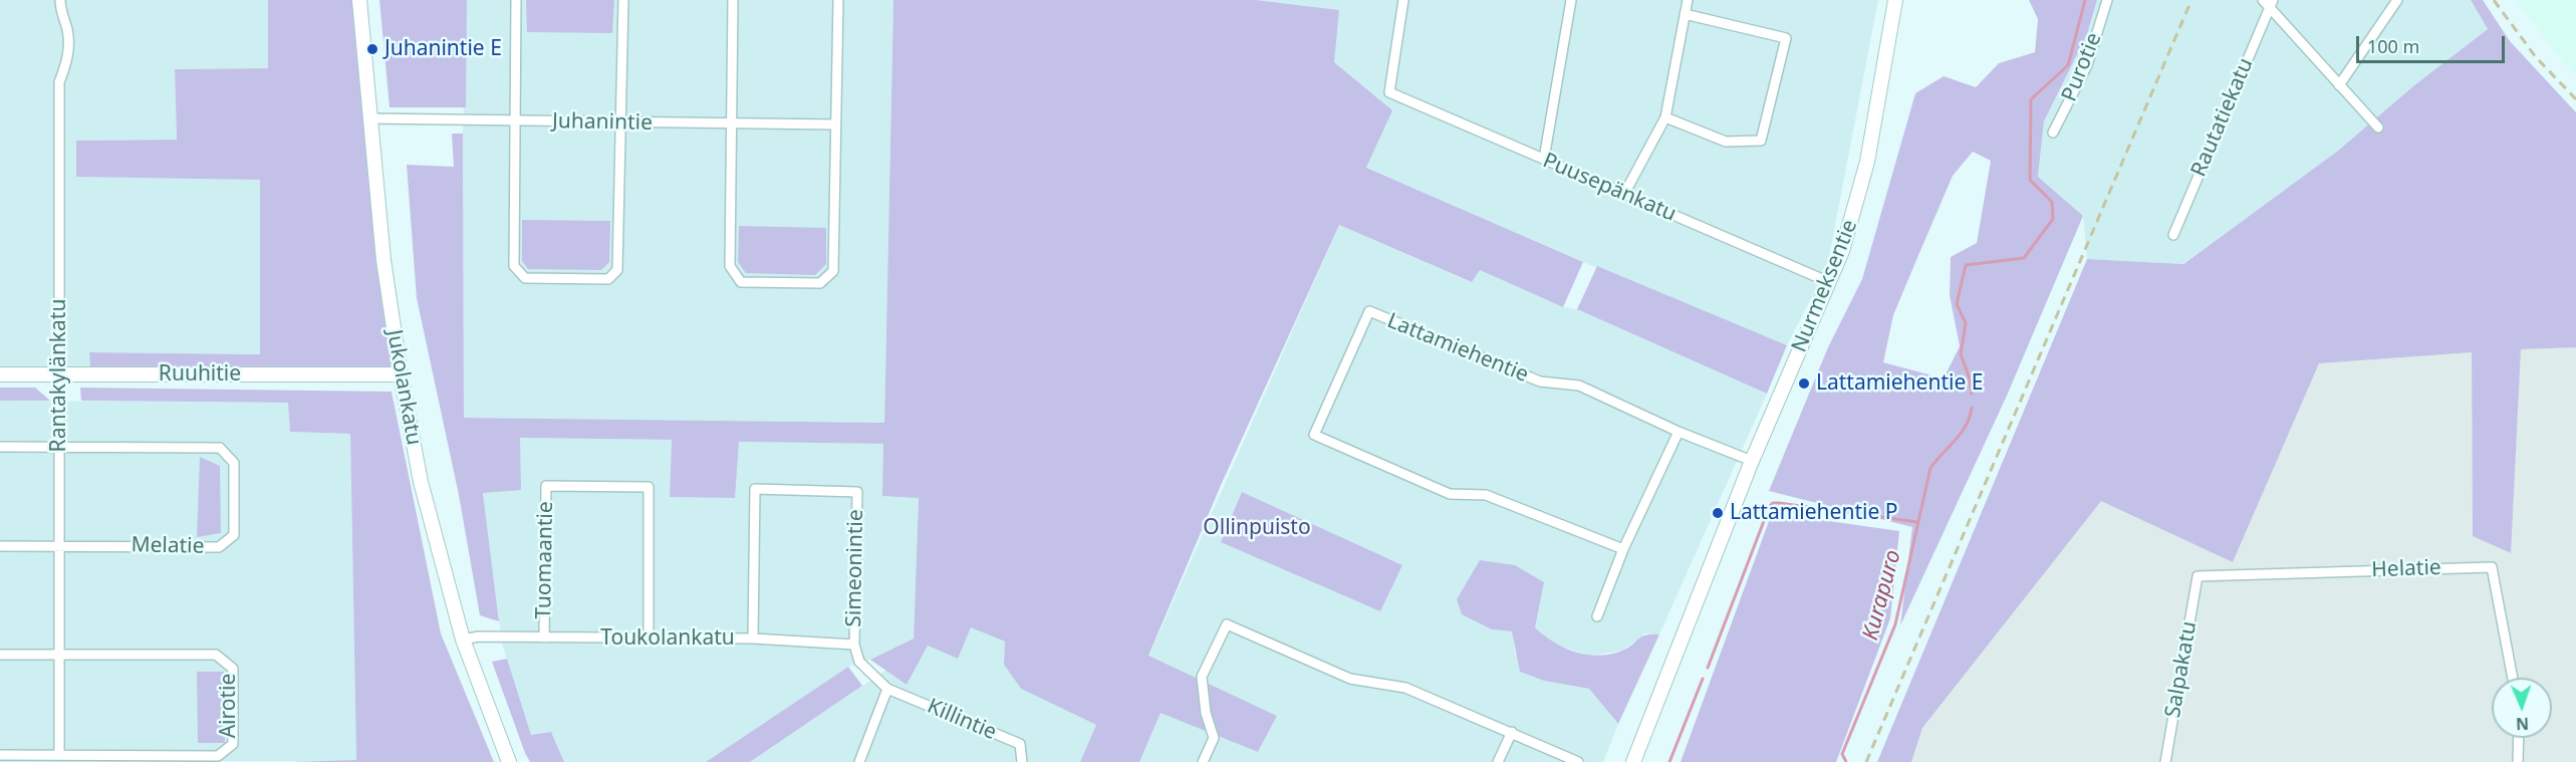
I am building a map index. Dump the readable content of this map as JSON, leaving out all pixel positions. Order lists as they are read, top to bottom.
{
  "streets": {
    "street": [
      "Purotie",
      "Rautatiekatu",
      "Juhanintie",
      "Puusepänkatu",
      "Nurmeksentie",
      "Lattamiehentie",
      "Ruuhitie",
      "Rantakylänkatu",
      "Jukolankatu",
      "Melatie",
      "Tuomaantie",
      "Simeonintie",
      "Helatie",
      "Toukolankatu",
      "Salpakatu",
      "Airotie",
      "Killintie"
    ]
  },
  "crossings": [
    ["Juhanintie", "Jukolankatu"],
    ["Puusepänkatu", "Nurmeksentie"],
    ["Nurmeksentie", "Lattamiehentie"],
    ["Ruuhitie", "Rantakylänkatu"],
    ["Ruuhitie", "Jukolankatu"],
    ["Rantakylänkatu", "Melatie"],
    ["Rantakylänkatu", "Airotie"],
    ["Jukolankatu", "Toukolankatu"],
    ["Tuomaantie", "Toukolankatu"],
    ["Simeonintie", "Toukolankatu"],
    ["Helatie", "Salpakatu"]
  ],
  "water": ["Kurapuro"],
  "parks": ["Ollinpuisto"],
  "places": ["Juhanintie E", "Lattamiehentie E", "Lattamiehentie P"],
  "scale_bar": "100 m",
  "north": "bottom"
}
